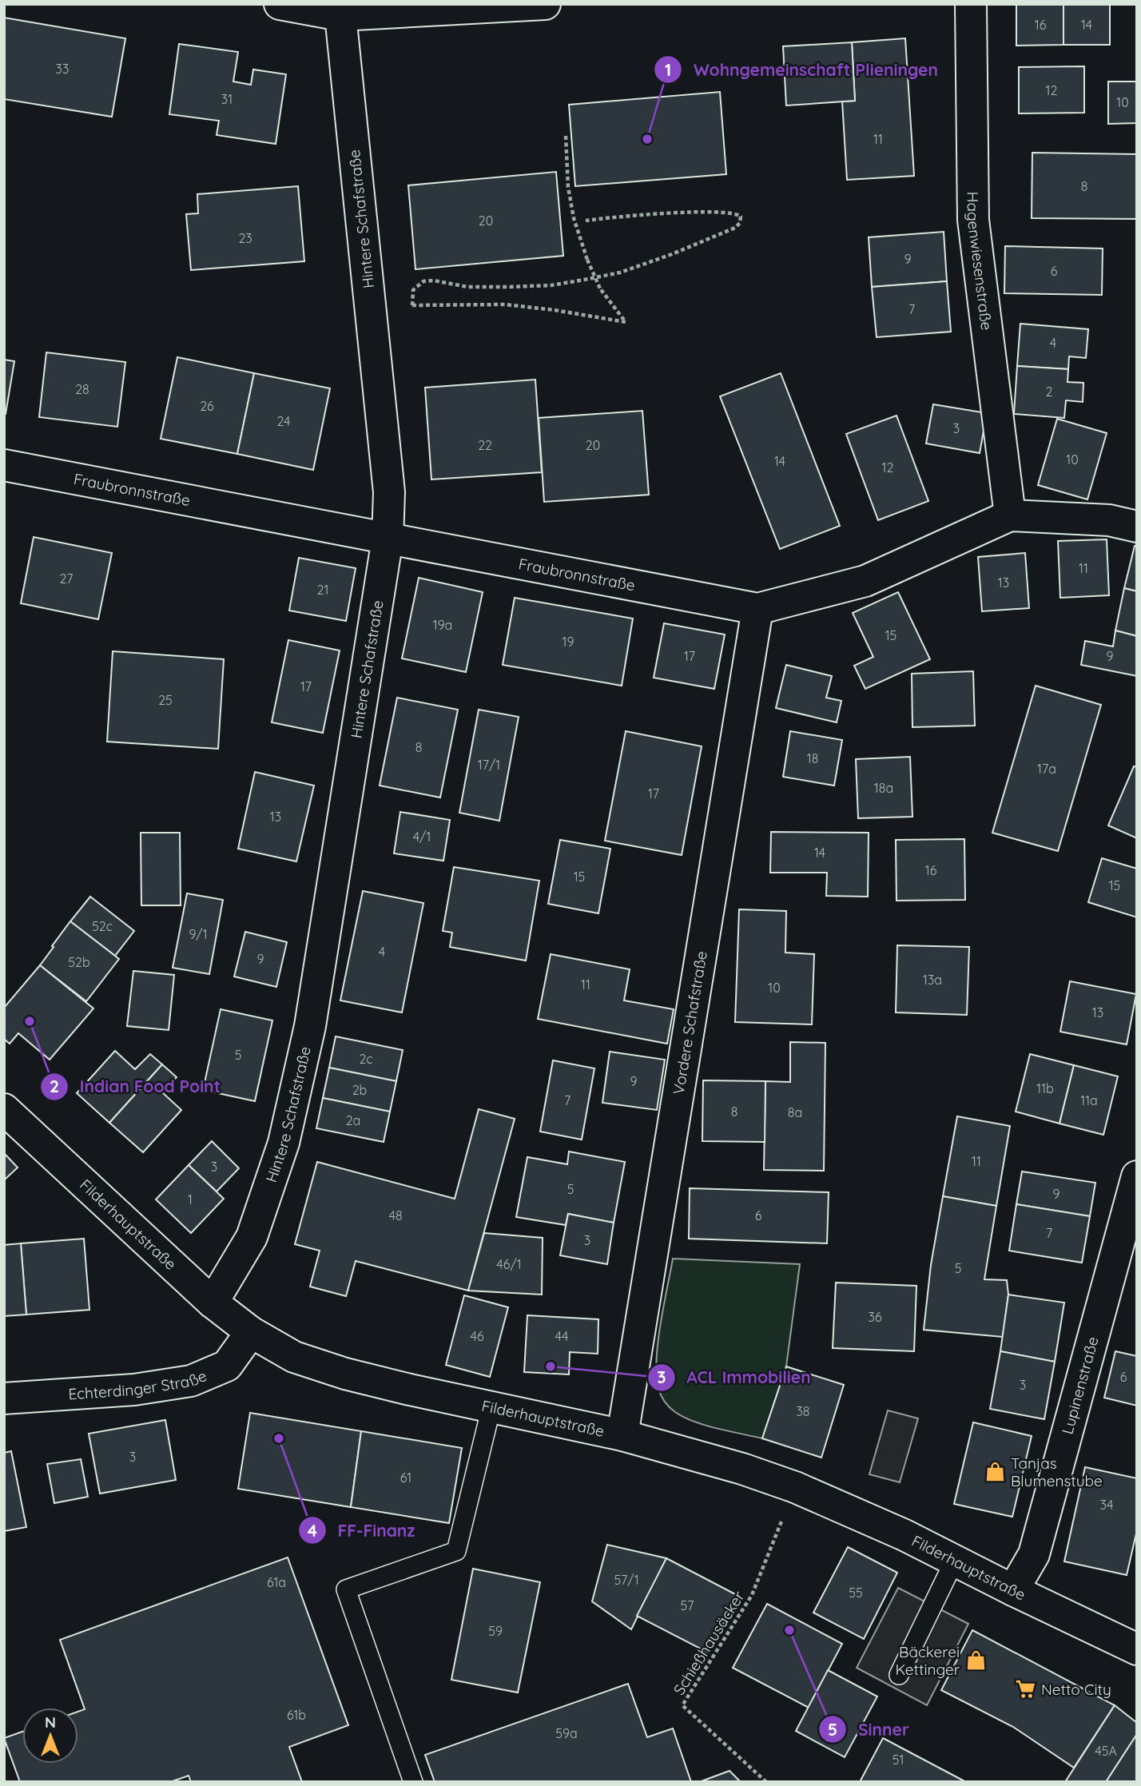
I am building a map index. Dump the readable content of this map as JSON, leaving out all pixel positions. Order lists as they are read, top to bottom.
{
  "streets": {
    "street": [
      "Hintere Schafstraße",
      "Hagenwiesenstraße",
      "Fraubronnstraße",
      "Vordere Schafstraße",
      "Filderhauptstraße",
      "Echterdinger Straße",
      "Lupinenstraße"
    ],
    "path": ["Schießhausäcker"]
  },
  "crossings": [
    ["Hintere Schafstraße", "Fraubronnstraße"],
    ["Hintere Schafstraße", "Filderhauptstraße"],
    ["Hagenwiesenstraße", "Fraubronnstraße"],
    ["Fraubronnstraße", "Vordere Schafstraße"],
    ["Vordere Schafstraße", "Filderhauptstraße"],
    ["Filderhauptstraße", "Echterdinger Straße"],
    ["Filderhauptstraße", "Lupinenstraße"],
    ["Filderhauptstraße", "Schießhausäcker"]
  ],
  "places": {
    "other": [
      "Wohngemeinschaft Plieningen",
      "Indian Food Point",
      "ACL Immobilien",
      "FF-Finanz",
      "Sinner"
    ],
    "shop": ["Tanjas Blumenstube", "Bäckerei Kettinger"],
    "supermarket": ["Netto City"]
  },
  "house_numbers": [
    "16",
    "14",
    "33",
    "12",
    "31",
    "10",
    "11",
    "8",
    "20",
    "23",
    "9",
    "6",
    "7",
    "4",
    "28",
    "2",
    "26",
    "24",
    "3",
    "22",
    "20",
    "10",
    "14",
    "12",
    "11",
    "27",
    "13",
    "21",
    "19a",
    "15",
    "19",
    "17",
    "9",
    "17",
    "25",
    "8",
    "18",
    "17/1",
    "17a",
    "18a",
    "17",
    "13",
    "4/1",
    "14",
    "16",
    "15",
    "15",
    "52c",
    "9/1",
    "4",
    "9",
    "52b",
    "13a",
    "11",
    "10",
    "13",
    "5",
    "2c",
    "9",
    "11b",
    "2b",
    "7",
    "11a",
    "8",
    "8a",
    "2a",
    "11",
    "3",
    "5",
    "9",
    "1",
    "48",
    "6",
    "7",
    "3",
    "46/1",
    "5",
    "36",
    "46",
    "44",
    "6",
    "3",
    "38",
    "3",
    "61",
    "34",
    "57/1",
    "61a",
    "55",
    "57",
    "59",
    "61b",
    "59a",
    "45A",
    "51"
  ],
  "north": "top"
}
